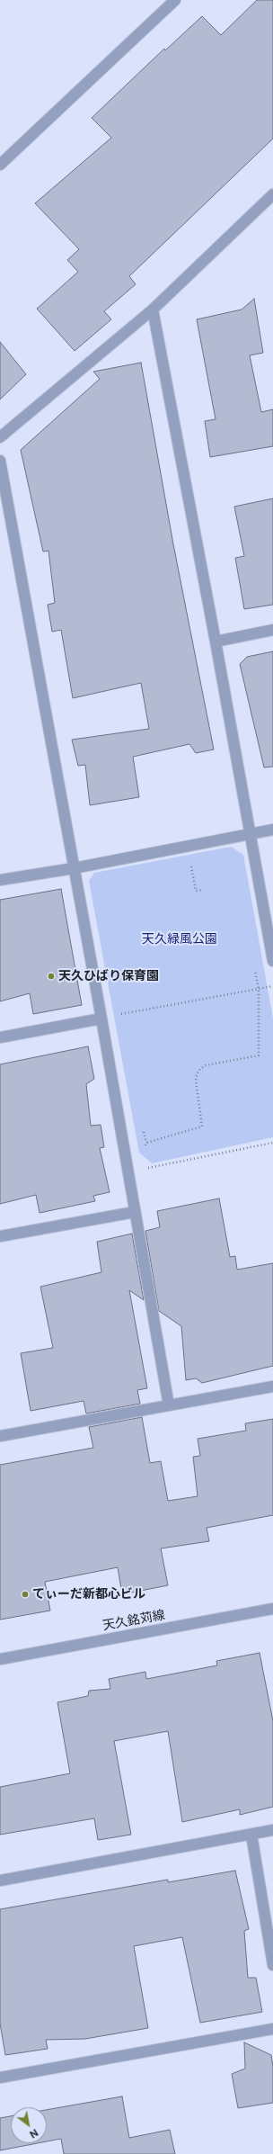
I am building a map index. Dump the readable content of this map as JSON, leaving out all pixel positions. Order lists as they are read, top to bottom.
{
  "streets": {
    "street": ["天久銘苅線"]
  },
  "parks": ["天久緑風公園"],
  "places": ["天久ひばり保育園", "てぃーだ新都心ビル"],
  "north": "bottom right"
}
